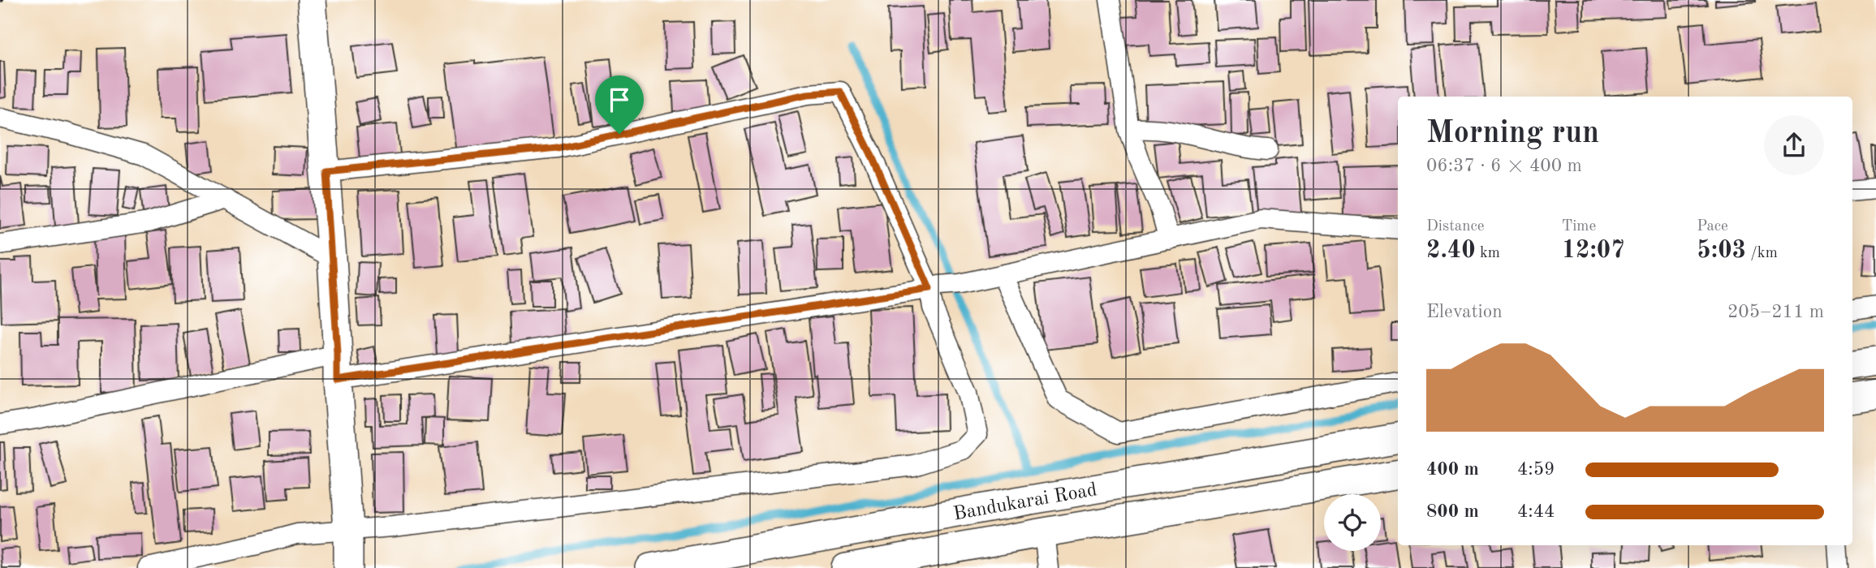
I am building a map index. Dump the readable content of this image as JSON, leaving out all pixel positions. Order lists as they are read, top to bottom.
{
  "streets": {
    "main road": ["Bandukarai Road"]
  },
  "page": {
    "heading": ["Morning run", "06:37 · 6 × 400 m"],
    "stats": [
      ["Distance", "2.40 km"],
      ["Time", "12:07"],
      ["Pace", "5:03 /km"]
    ],
    "chart": ["Elevation", "205–211 m"],
    "list": [
      {
        "name": "400 m",
        "note": "4:59"
      },
      {
        "name": "800 m",
        "note": "4:44"
      }
    ]
  }
}
